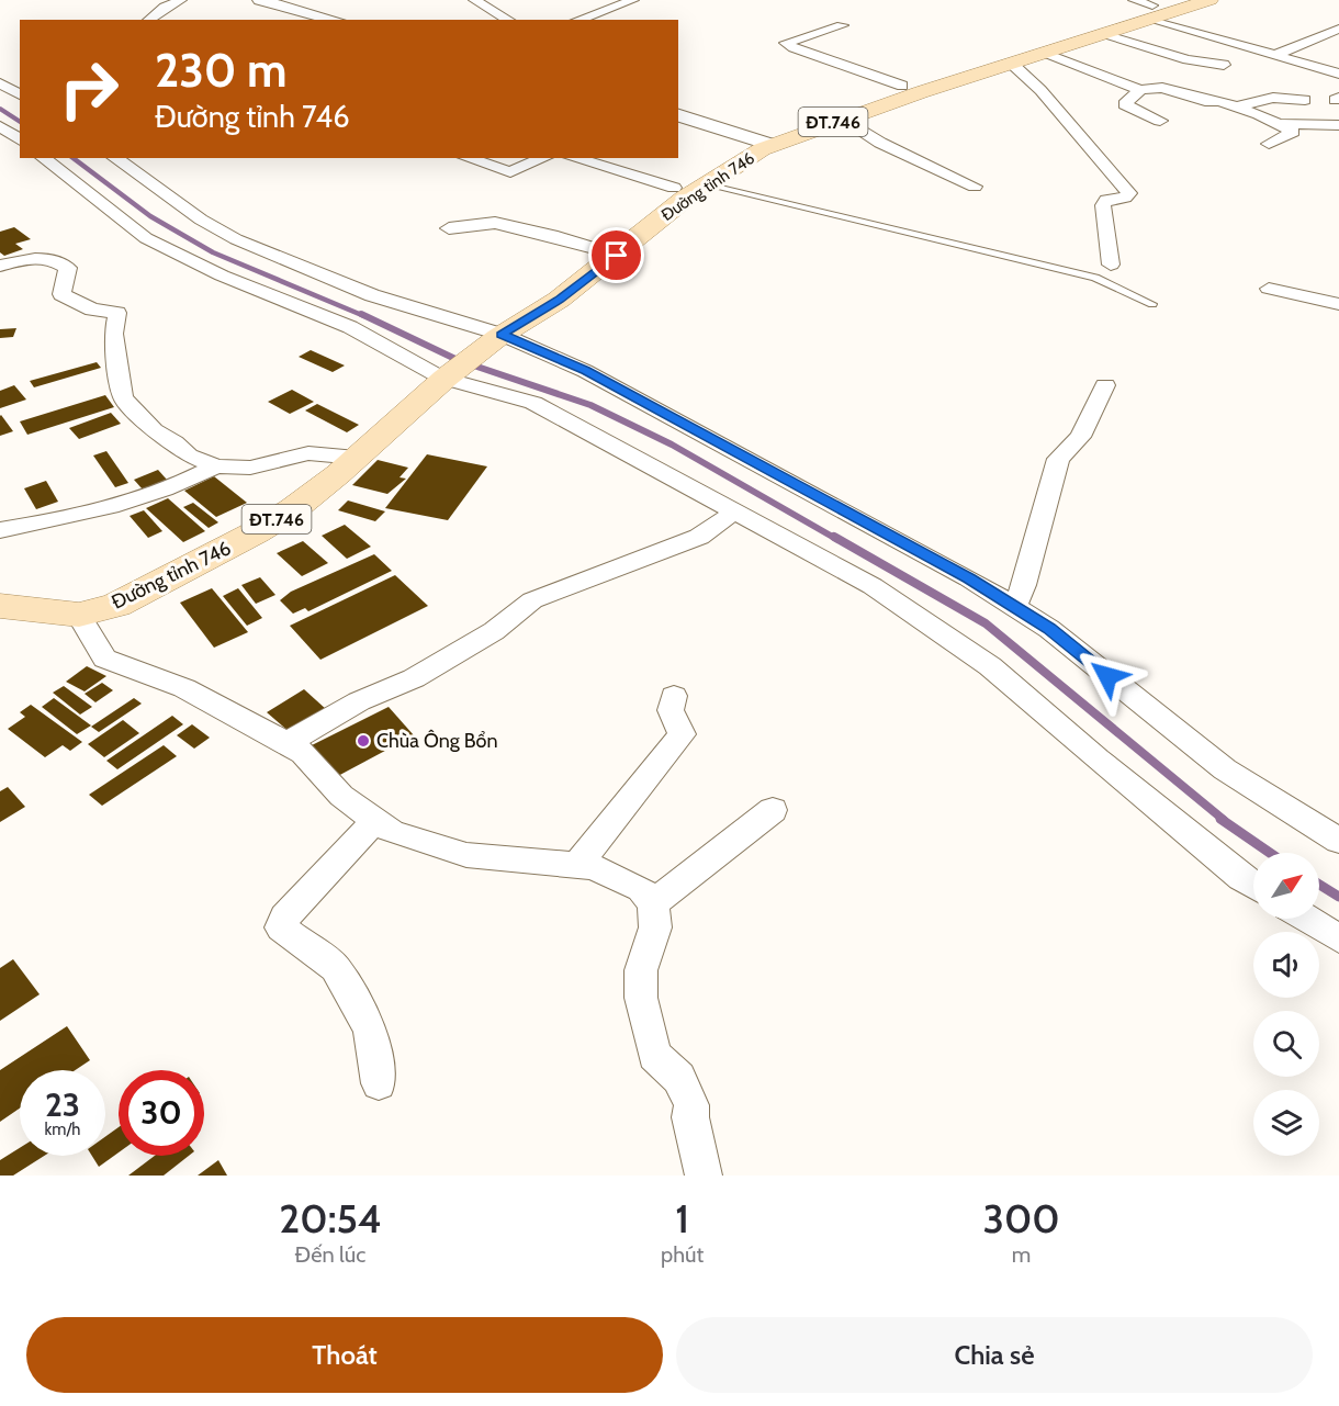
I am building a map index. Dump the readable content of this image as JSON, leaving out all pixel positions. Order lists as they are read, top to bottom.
{
  "streets": {
    "main road": ["ĐT.746", "Đường tỉnh 746"]
  },
  "crossings": [
    ["ĐT.746", "Đường tỉnh 746"]
  ],
  "places": ["Chùa Ông Bổn"],
  "north": "top right",
  "page": {
    "turn": ["230 m", "Đường tỉnh 746"],
    "speed": "23 km/h",
    "limit": "30",
    "eta": [
      "20:54",
      "Đến lúc",
      "1",
      "phút",
      "300",
      "m"
    ],
    "buttons": ["Thoát", "Chia sẻ"]
  }
}
